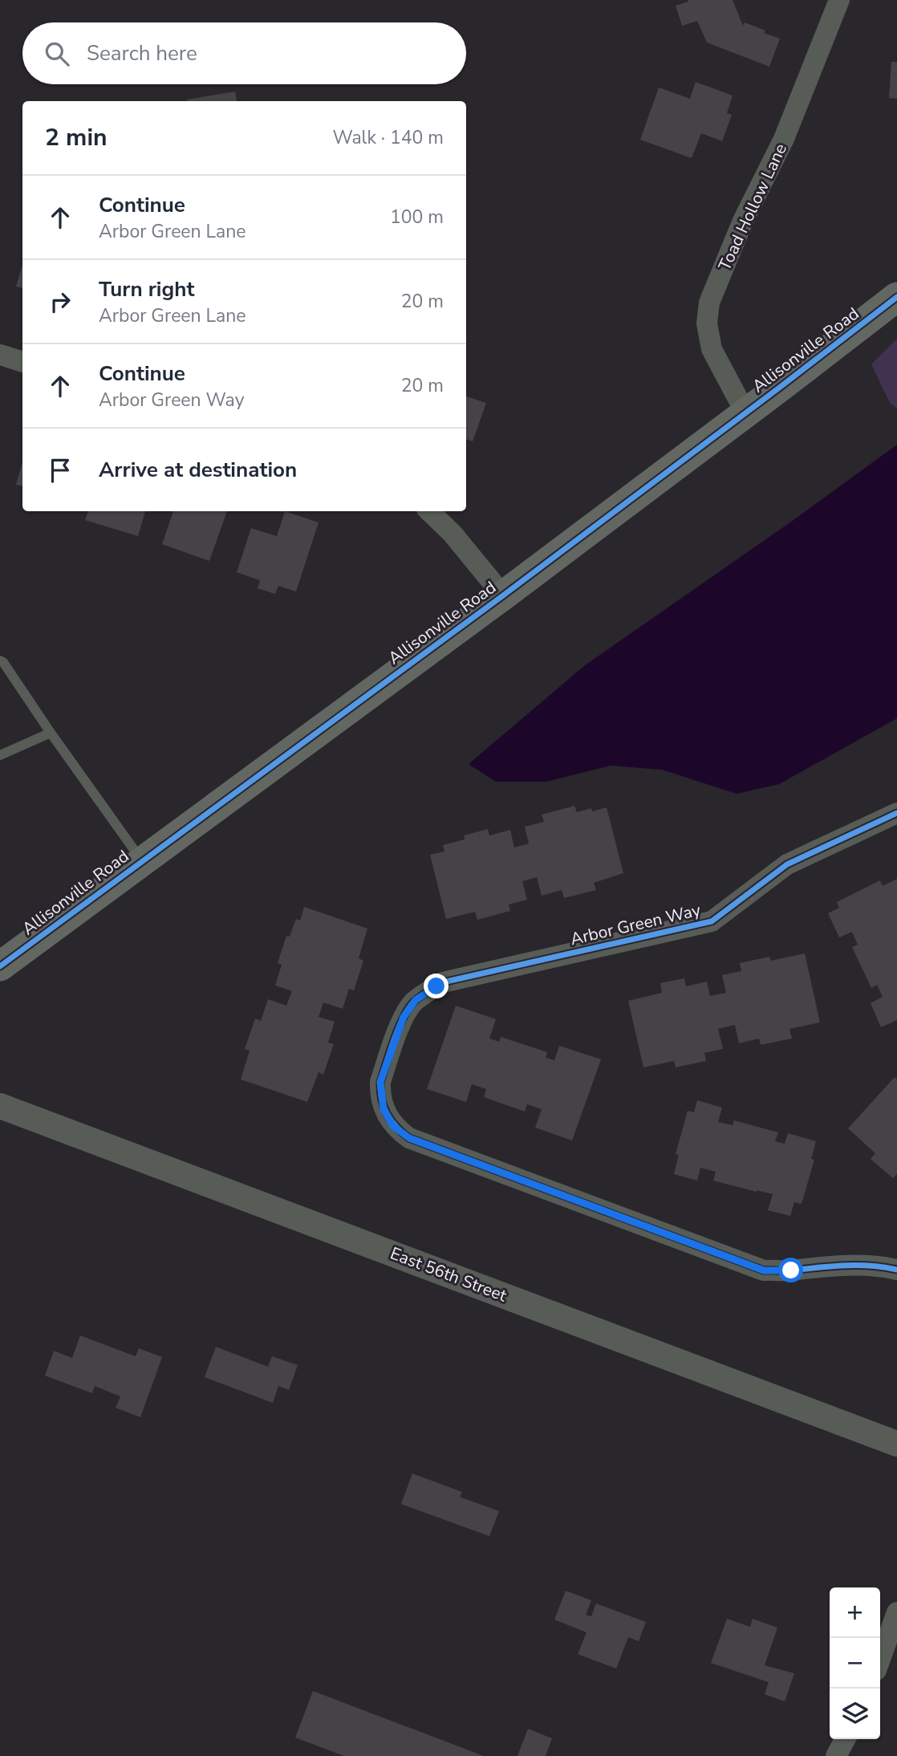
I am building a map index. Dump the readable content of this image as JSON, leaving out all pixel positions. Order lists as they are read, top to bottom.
{
  "streets": {
    "main road": ["Allisonville Road"],
    "street": ["Toad Hollow Lane", "Arbor Green Way", "East 56th Street"]
  },
  "crossings": [
    ["Toad Hollow Lane", "Allisonville Road"]
  ],
  "page": {
    "search": "Search here",
    "heading": ["2 min", "Walk · 140 m"],
    "list": [
      ["Continue", "Arbor Green Lane", "100 m"],
      ["Turn right", "Arbor Green Lane", "20 m"],
      ["Continue", "Arbor Green Way", "20 m"],
      "Arrive at destination"
    ],
    "map_buttons": ["+", "−"]
  }
}
